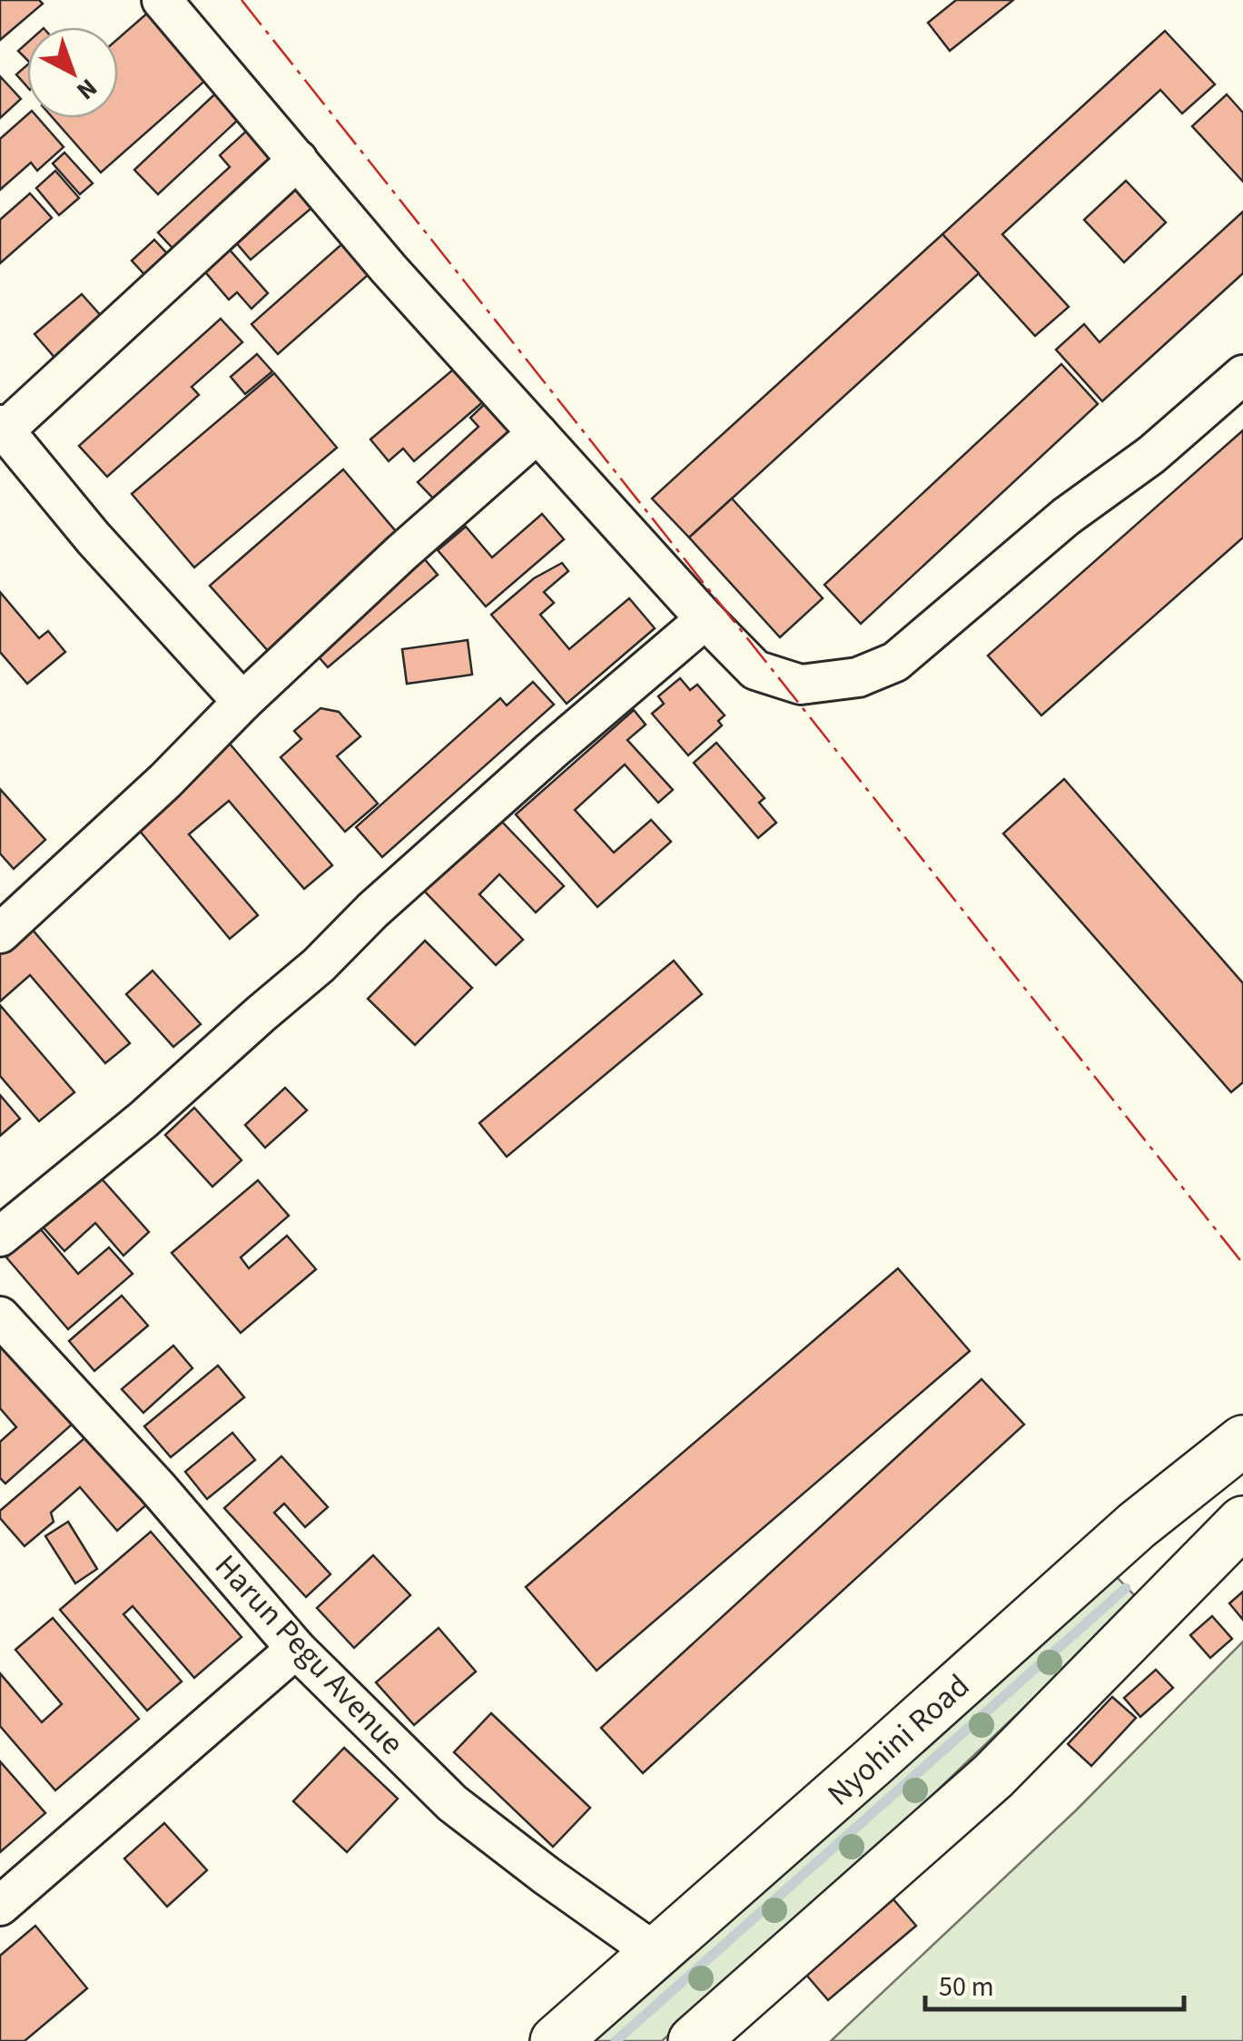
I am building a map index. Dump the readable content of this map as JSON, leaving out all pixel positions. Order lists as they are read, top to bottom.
{
  "streets": {
    "main road": ["Nyohini Road"],
    "street": ["Harun Pegu Avenue"]
  },
  "crossings": [
    ["Harun Pegu Avenue", "Nyohini Road"]
  ],
  "scale_bar": "50 m",
  "north": "bottom right"
}
